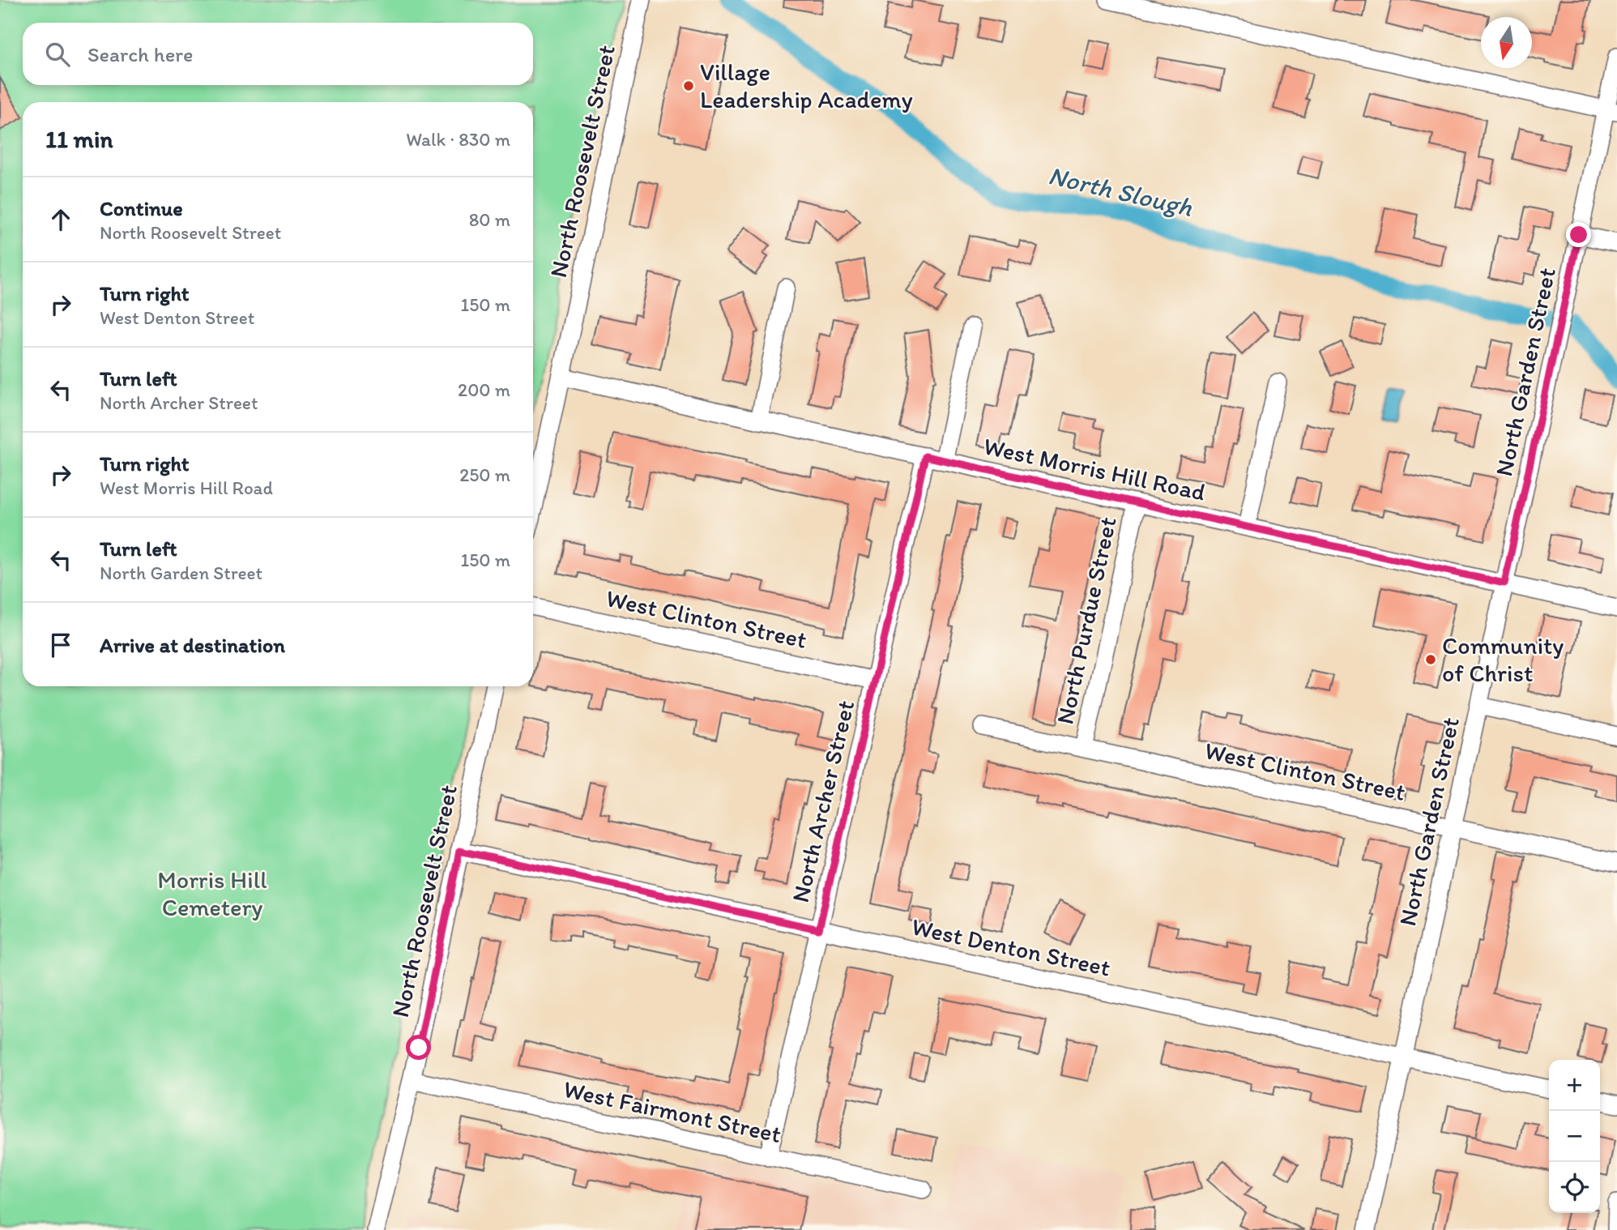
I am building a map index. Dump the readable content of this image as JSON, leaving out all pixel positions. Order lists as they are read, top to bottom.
{
  "streets": {
    "street": [
      "North Roosevelt Street",
      "North Garden Street",
      "West Morris Hill Road",
      "West Clinton Street",
      "North Purdue Street",
      "North Archer Street",
      "West Denton Street",
      "West Fairmont Street"
    ]
  },
  "crossings": [
    ["North Roosevelt Street", "West Morris Hill Road"],
    ["North Roosevelt Street", "West Denton Street"],
    ["North Roosevelt Street", "West Fairmont Street"],
    ["North Garden Street", "West Morris Hill Road"],
    ["North Garden Street", "West Clinton Street"],
    ["North Garden Street", "West Denton Street"],
    ["West Morris Hill Road", "North Purdue Street"],
    ["West Morris Hill Road", "North Archer Street"],
    ["West Clinton Street", "North Purdue Street"],
    ["West Clinton Street", "North Archer Street"],
    ["North Archer Street", "West Denton Street"],
    ["North Archer Street", "West Fairmont Street"]
  ],
  "water": ["North Slough"],
  "parks": ["Morris Hill Cemetery"],
  "places": ["Village Leadership Academy", "Community of Christ"],
  "north": "bottom",
  "page": {
    "search": "Search here",
    "heading": ["11 min", "Walk · 830 m"],
    "list": [
      ["Continue", "North Roosevelt Street", "80 m"],
      ["Turn right", "West Denton Street", "150 m"],
      ["Turn left", "North Archer Street", "200 m"],
      ["Turn right", "West Morris Hill Road", "250 m"],
      ["Turn left", "North Garden Street", "150 m"],
      "Arrive at destination"
    ],
    "map_buttons": ["+", "−"]
  }
}
